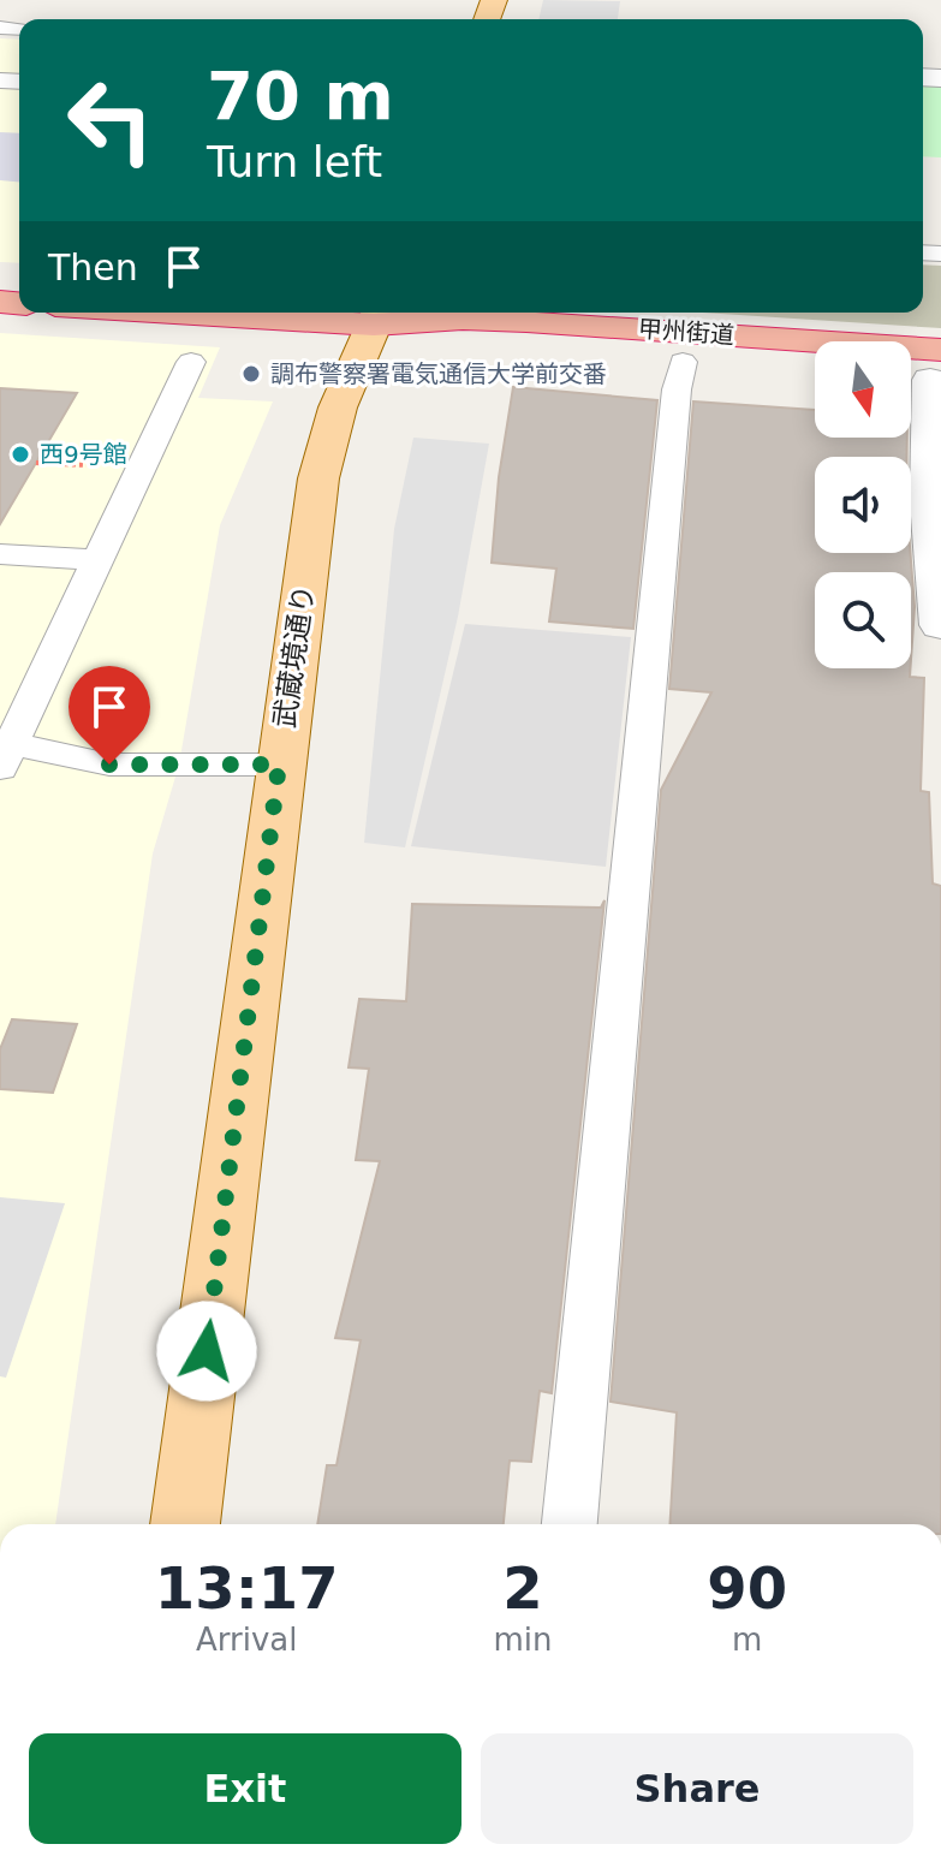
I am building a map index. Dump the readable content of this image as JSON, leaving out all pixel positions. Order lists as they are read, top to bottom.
{
  "streets": {
    "highway": ["甲州街道"],
    "main road": ["武蔵境通り"]
  },
  "crossings": [
    ["甲州街道", "武蔵境通り"]
  ],
  "places": ["調布警察署電気通信大学前交番", "西9号館"],
  "north": "bottom",
  "page": {
    "turn": ["70 m", "Turn left"],
    "then": "Then",
    "eta": [
      "13:17",
      "Arrival",
      "2",
      "min",
      "90",
      "m"
    ],
    "buttons": ["Exit", "Share"]
  }
}
